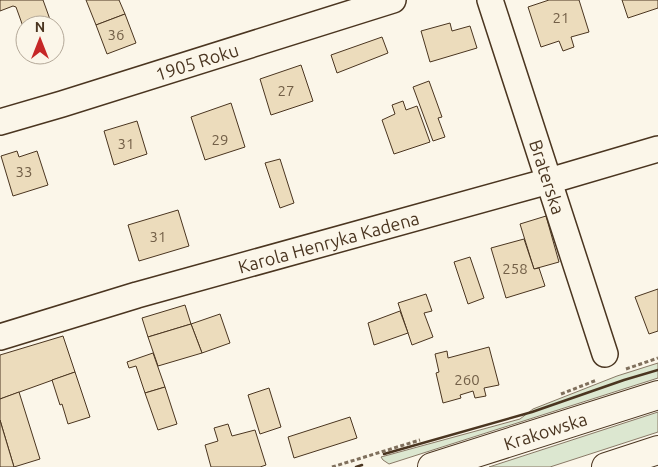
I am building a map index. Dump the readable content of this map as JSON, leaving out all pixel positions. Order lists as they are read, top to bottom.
{
  "streets": {
    "main road": ["Krakowska"],
    "street": ["1905 Roku", "Braterska", "Karola Henryka Kadena"]
  },
  "crossings": [
    ["Braterska", "Karola Henryka Kadena"]
  ],
  "house_numbers": [
    "21",
    "36",
    "27",
    "29",
    "31",
    "33",
    "31",
    "258",
    "260"
  ],
  "north": "top"
}
